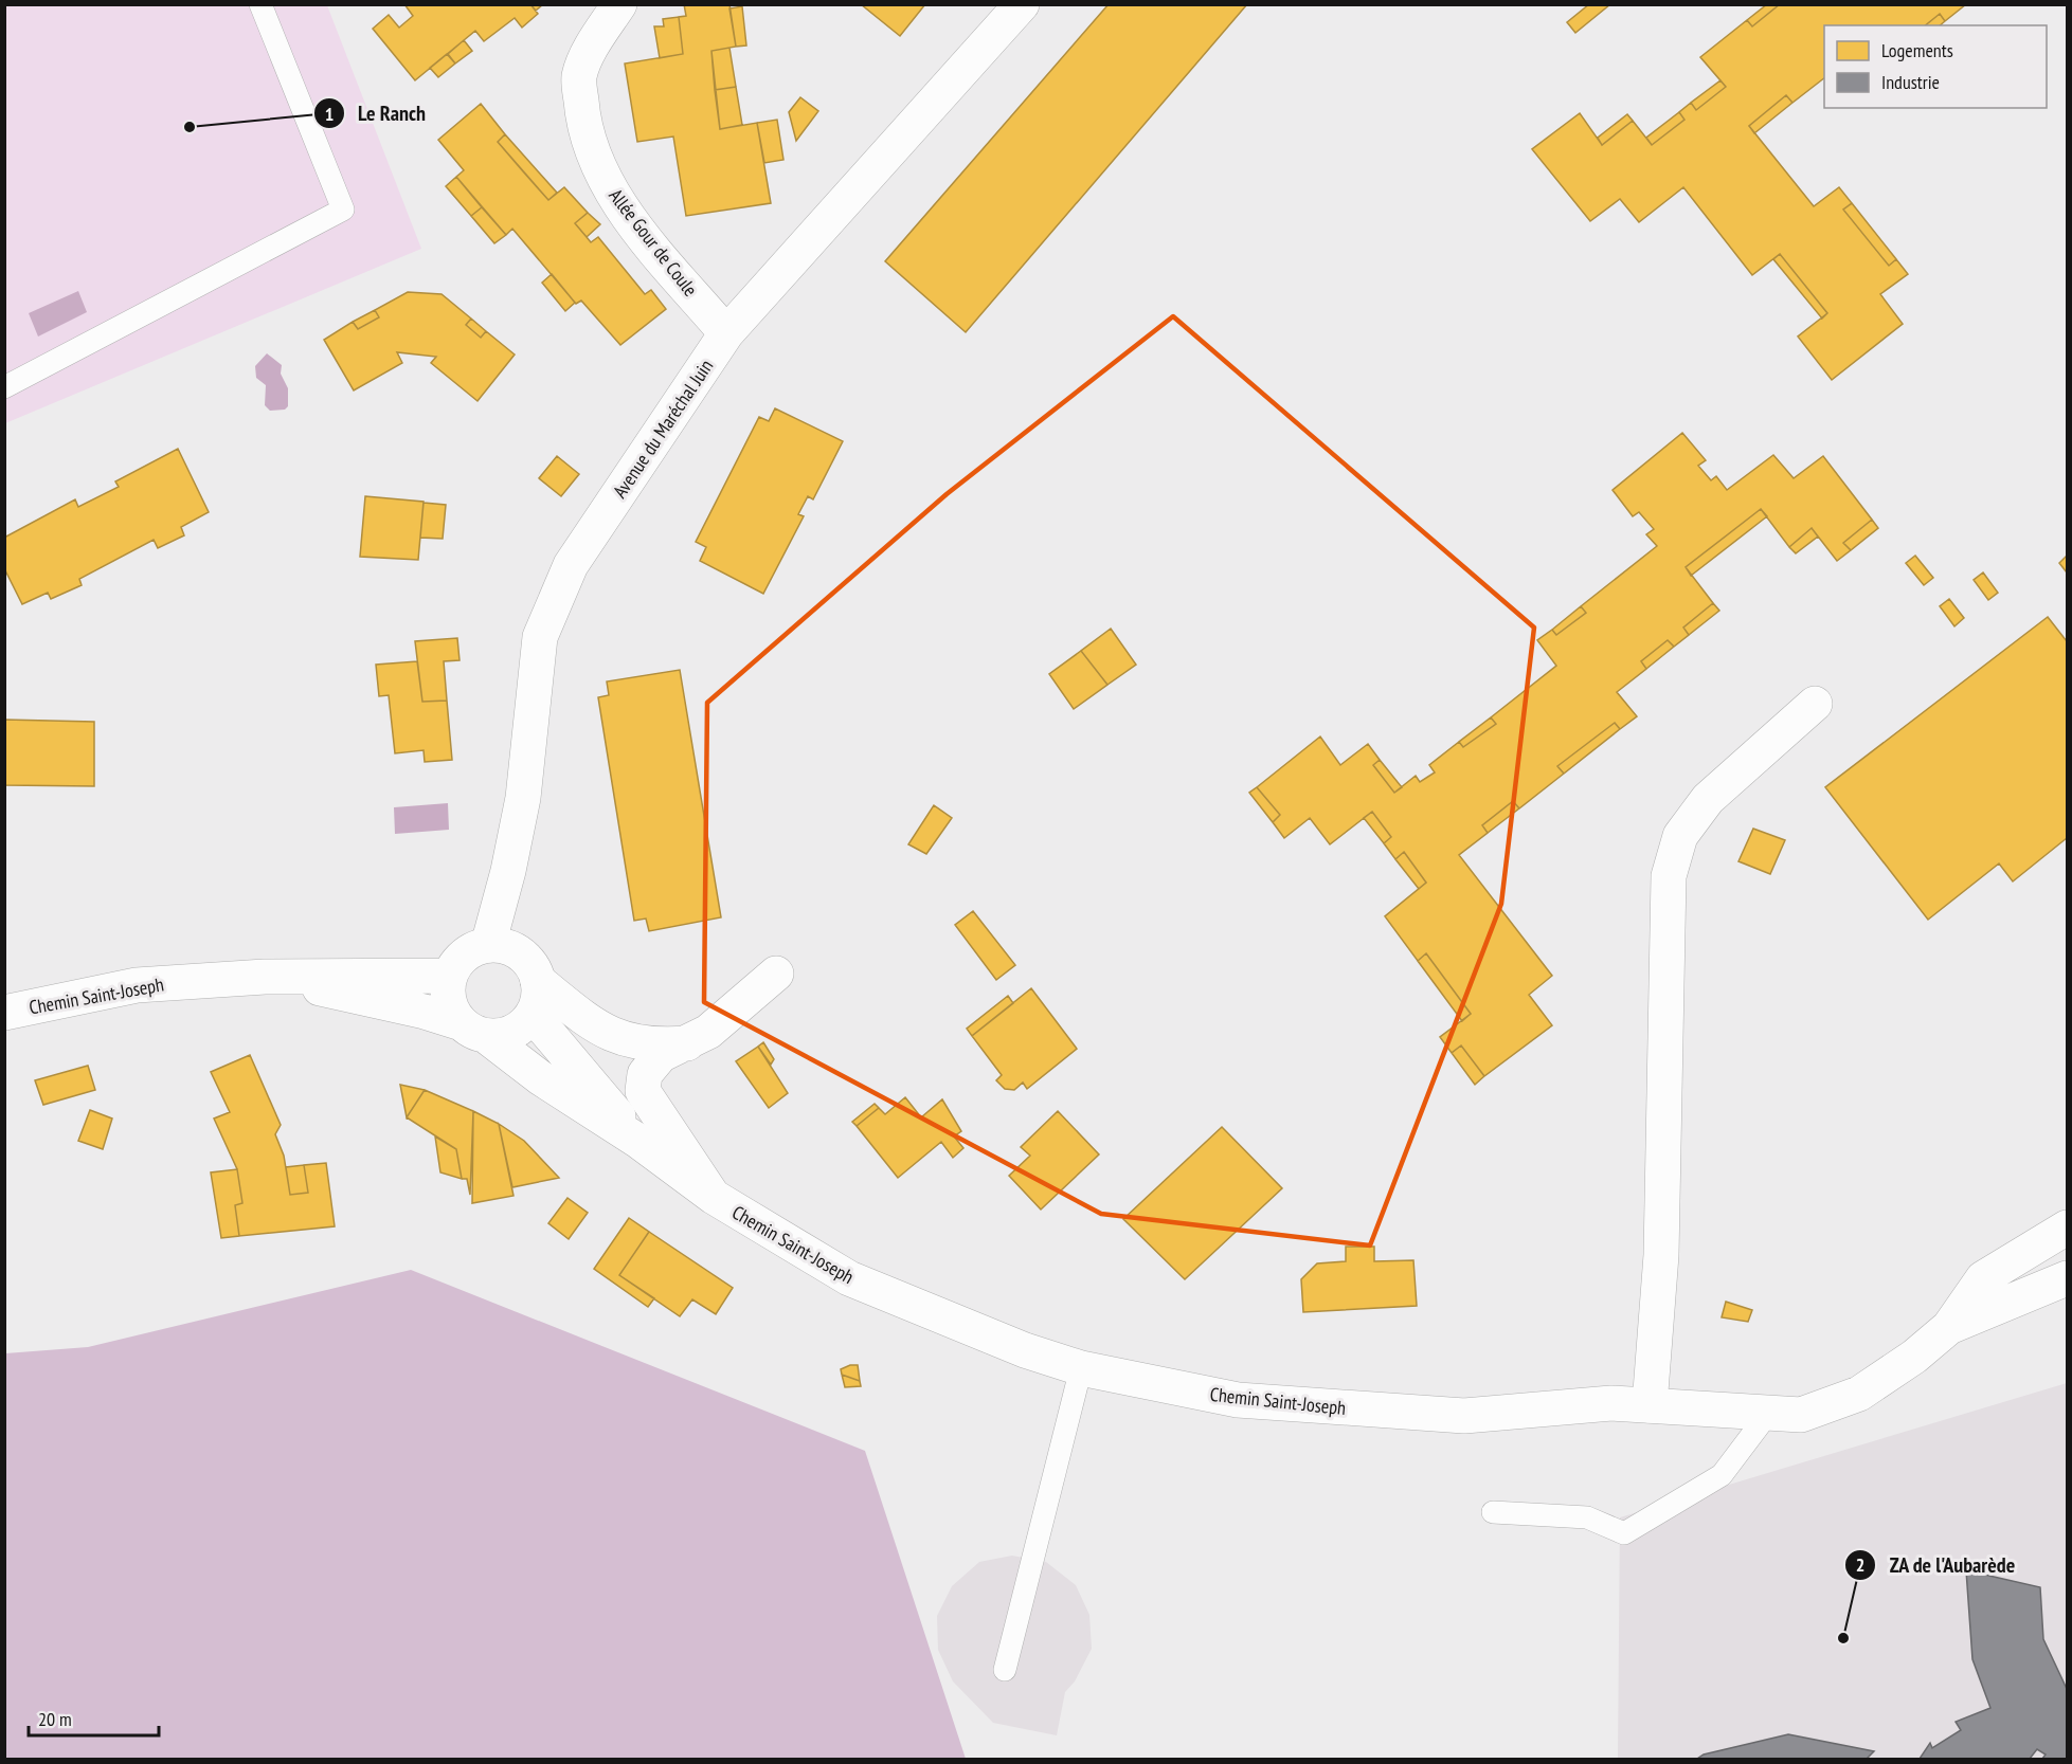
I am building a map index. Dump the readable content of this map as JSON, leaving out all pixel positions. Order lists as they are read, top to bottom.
{
  "streets": {
    "main road": ["Allée Gour de Coule", "Avenue du Maréchal Juin", "Chemin Saint-Joseph"]
  },
  "crossings": [
    ["Allée Gour de Coule", "Avenue du Maréchal Juin"],
    ["Avenue du Maréchal Juin", "Chemin Saint-Joseph"]
  ],
  "places": ["Le Ranch", "ZA de l'Aubarède"],
  "legend": ["Logements", "Industrie"],
  "scale_bar": "20 m"
}
